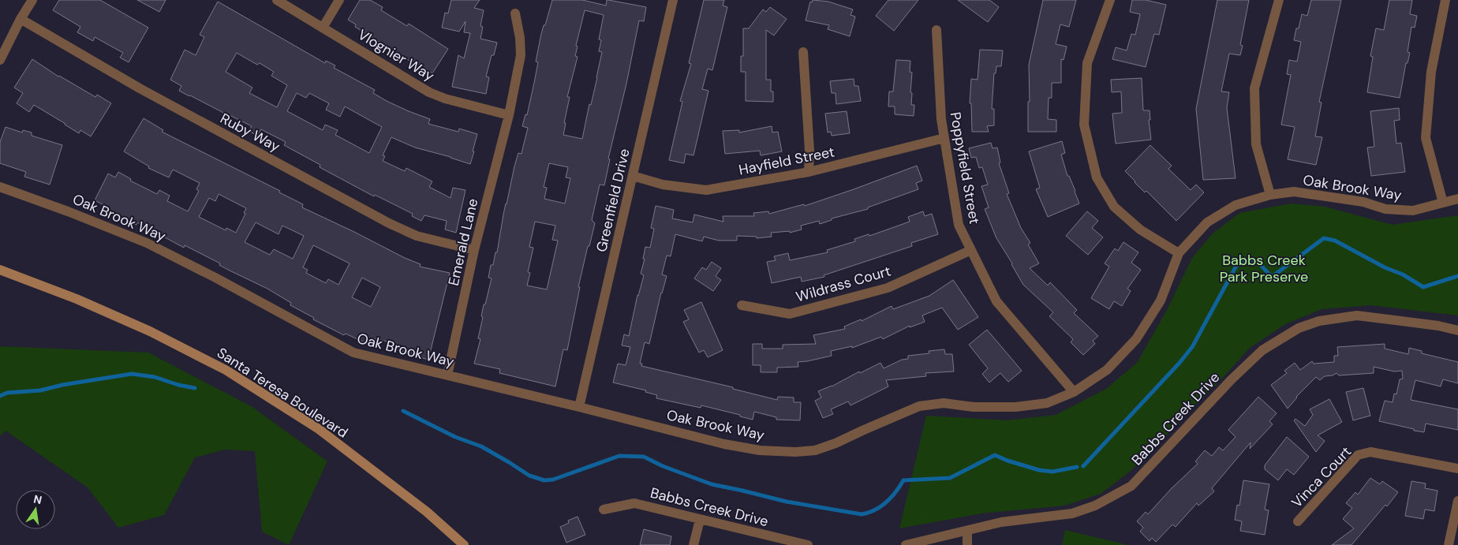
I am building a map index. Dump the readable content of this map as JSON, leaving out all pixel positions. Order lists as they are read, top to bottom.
{
  "streets": {
    "main road": ["Santa Teresa Boulevard"],
    "street": [
      "Vlognier Way",
      "Ruby Way",
      "Hayfield Street",
      "Poppyfield Street",
      "Oak Brook Way",
      "Greenfield Drive",
      "Emerald Lane",
      "Wildrass Court",
      "Babbs Creek Drive",
      "Vinca Court"
    ]
  },
  "crossings": [
    ["Vlognier Way", "Emerald Lane"],
    ["Ruby Way", "Emerald Lane"],
    ["Hayfield Street", "Poppyfield Street"],
    ["Hayfield Street", "Greenfield Drive"],
    ["Poppyfield Street", "Oak Brook Way"],
    ["Poppyfield Street", "Wildrass Court"],
    ["Oak Brook Way", "Greenfield Drive"],
    ["Oak Brook Way", "Emerald Lane"]
  ],
  "parks": ["Babbs Creek Park Preserve"],
  "north": "top"
}
